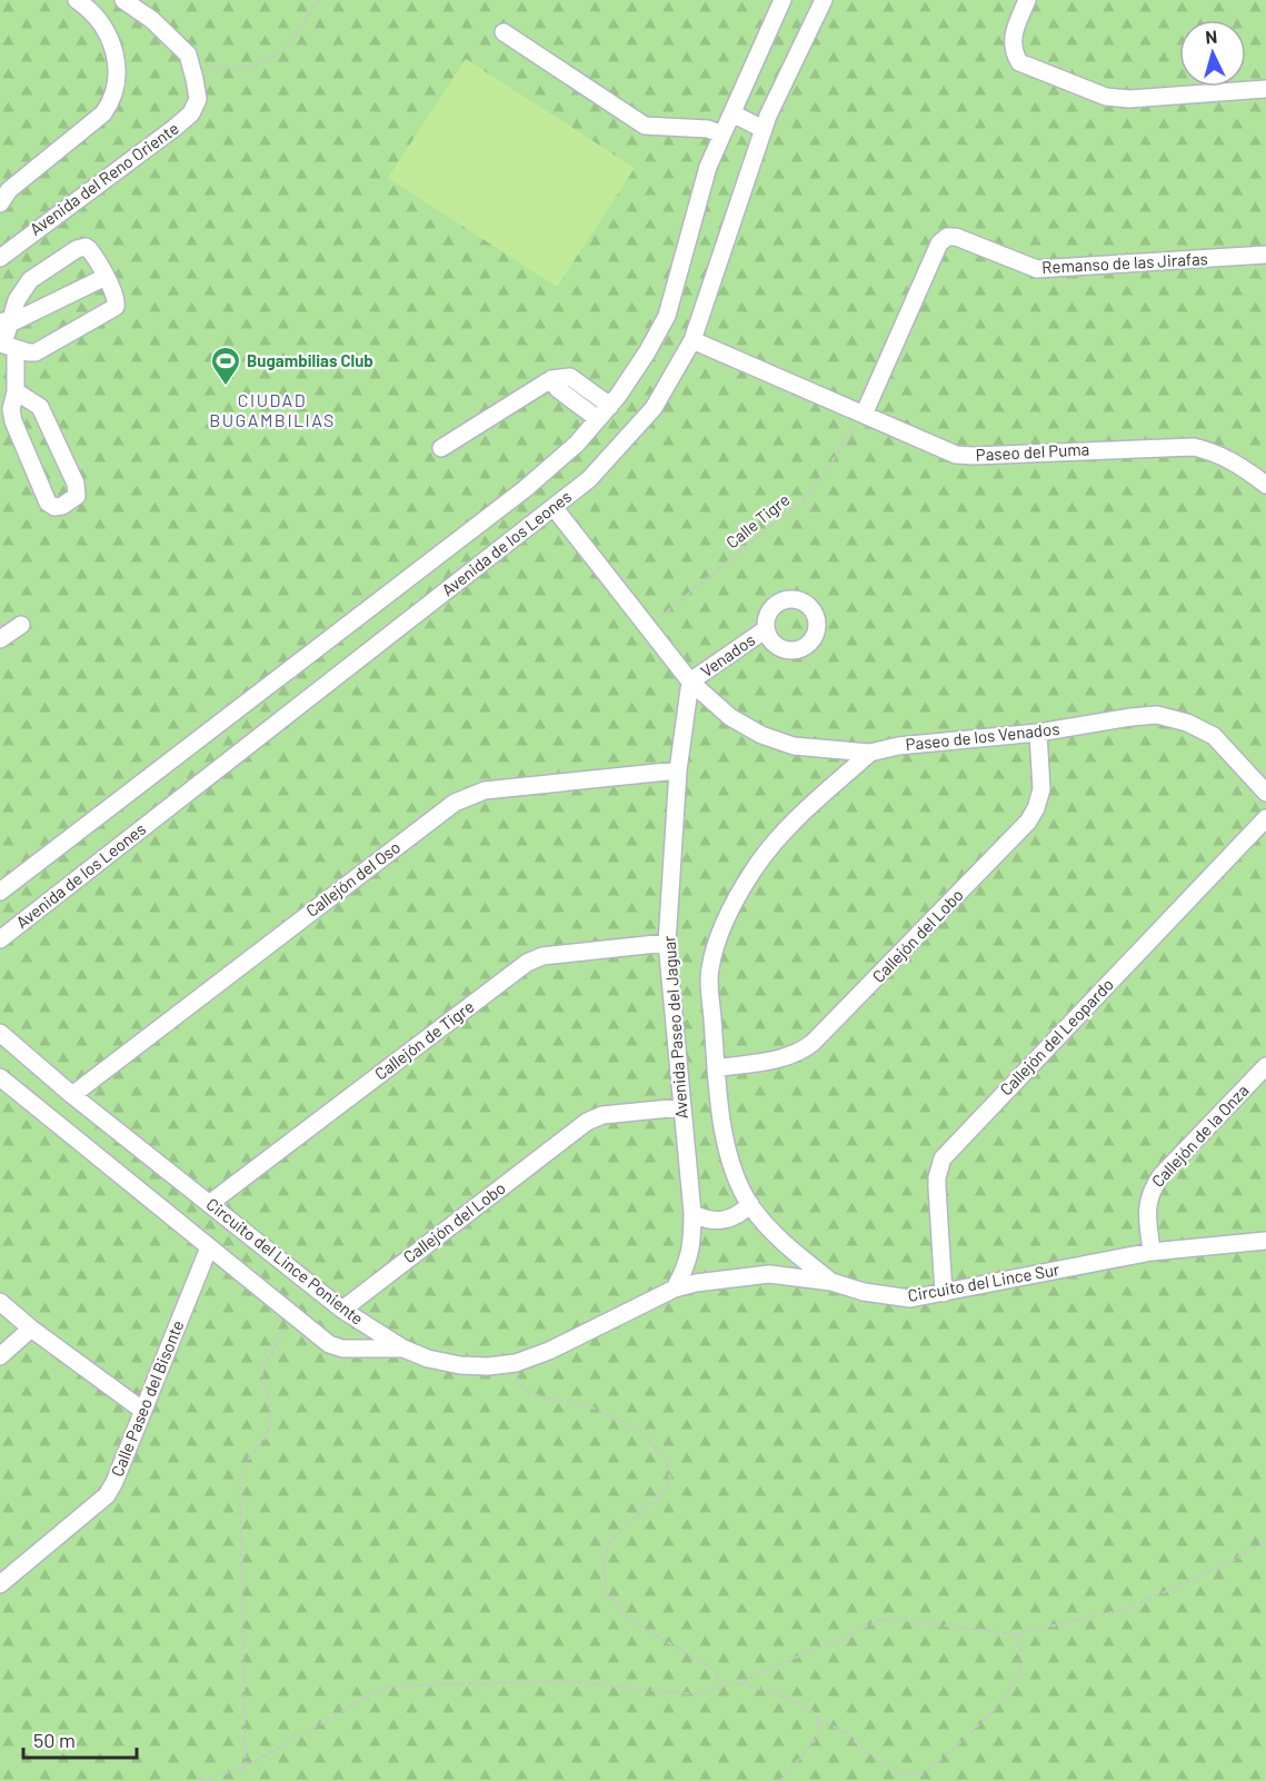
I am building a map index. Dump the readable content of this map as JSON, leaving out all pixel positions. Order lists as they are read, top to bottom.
{
  "streets": {
    "street": [
      "Avenida del Reno Oriente",
      "Remanso de las Jirafas",
      "Paseo del Puma",
      "Avenida de los Leones",
      "Venados",
      "Paseo de los Venados",
      "Callejón del Oso",
      "Callejón del Lobo",
      "Avenida Paseo del Jaguar",
      "Callejón del Leopardo",
      "Callejón de Tigre",
      "Callejón de la Onza",
      "Circuito del Lince Poniente",
      "Circuito del Lince Sur",
      "Calle Paseo del Bisonte"
    ],
    "path": ["Calle Tigre"]
  },
  "crossings": [
    ["Remanso de las Jirafas", "Paseo del Puma"],
    ["Remanso de las Jirafas", "Calle Tigre"],
    ["Paseo del Puma", "Calle Tigre"],
    ["Paseo del Puma", "Avenida de los Leones"],
    ["Calle Tigre", "Paseo de los Venados"],
    ["Avenida de los Leones", "Paseo de los Venados"],
    ["Venados", "Paseo de los Venados"],
    ["Venados", "Avenida Paseo del Jaguar"],
    ["Paseo de los Venados", "Callejón del Lobo"],
    ["Paseo de los Venados", "Avenida Paseo del Jaguar"],
    ["Callejón del Oso", "Avenida Paseo del Jaguar"],
    ["Callejón del Oso", "Circuito del Lince Poniente"],
    ["Callejón del Lobo", "Avenida Paseo del Jaguar"],
    ["Callejón del Lobo", "Circuito del Lince Poniente"],
    ["Avenida Paseo del Jaguar", "Callejón de Tigre"],
    ["Avenida Paseo del Jaguar", "Circuito del Lince Sur"],
    ["Callejón del Leopardo", "Circuito del Lince Sur"],
    ["Callejón de Tigre", "Circuito del Lince Poniente"],
    ["Callejón de la Onza", "Circuito del Lince Sur"],
    ["Circuito del Lince Poniente", "Circuito del Lince Sur"],
    ["Circuito del Lince Poniente", "Calle Paseo del Bisonte"]
  ],
  "districts": ["CIUDAD BUGAMBILIAS"],
  "places": {
    "sports": ["Bugambilias Club"]
  },
  "scale_bar": "50 m",
  "north": "top"
}
